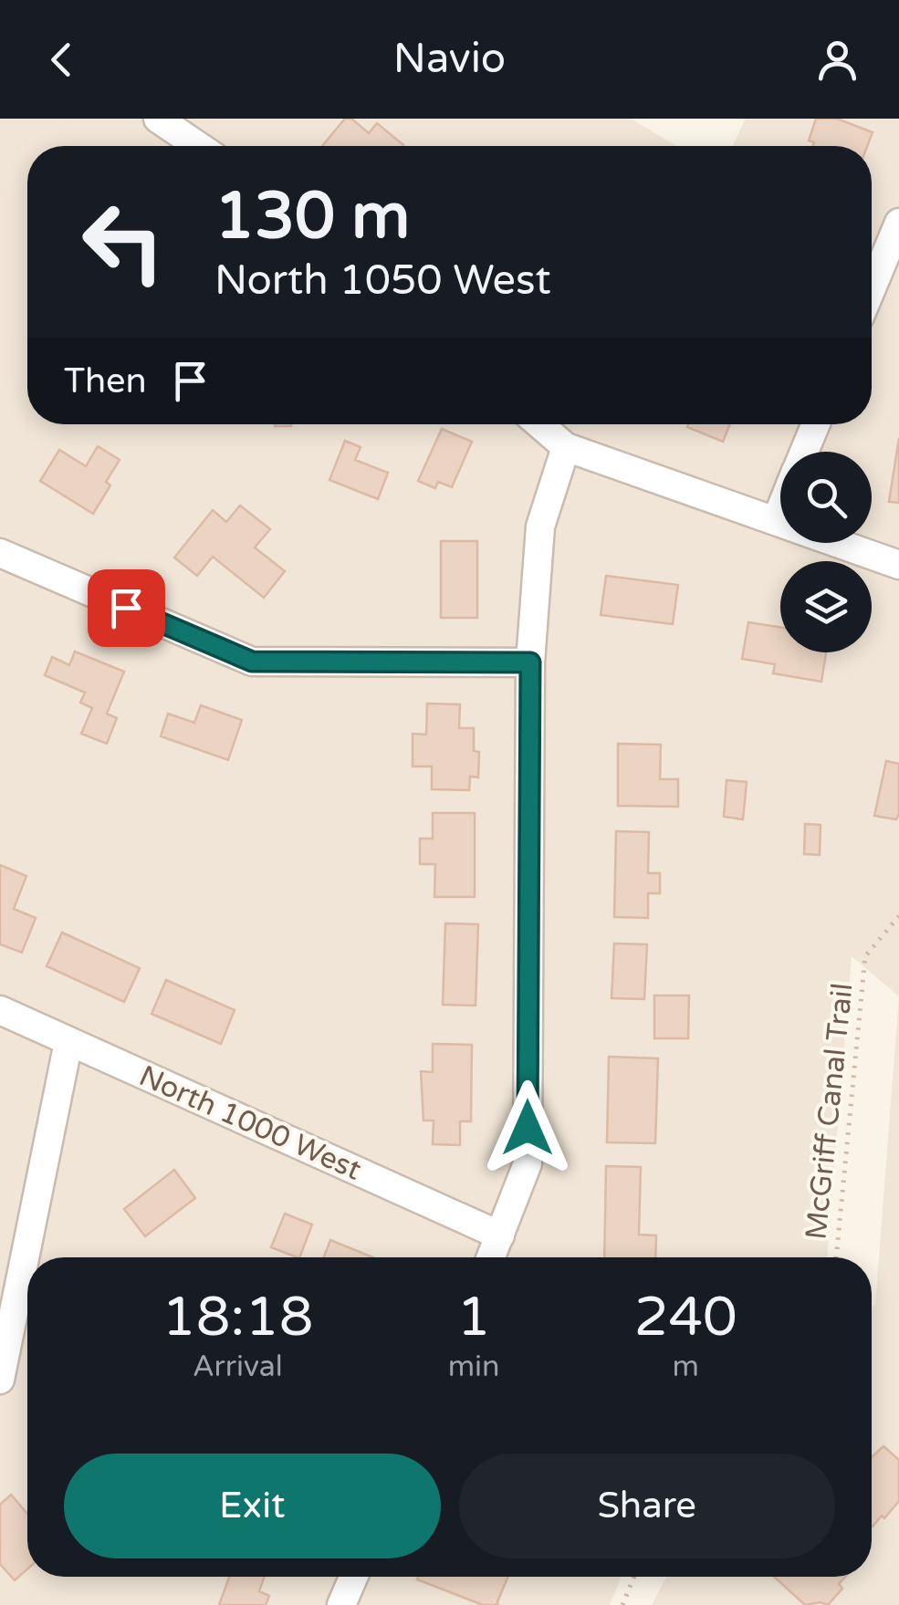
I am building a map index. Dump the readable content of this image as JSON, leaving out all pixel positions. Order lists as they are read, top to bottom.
{
  "streets": {
    "street": ["North 1000 West"],
    "path": ["McGriff Canal Trail"]
  },
  "page": {
    "header": "Navio",
    "turn": ["130 m", "North 1050 West"],
    "then": "Then",
    "eta": [
      "18:18",
      "Arrival",
      "1",
      "min",
      "240",
      "m"
    ],
    "buttons": ["Exit", "Share"]
  }
}
